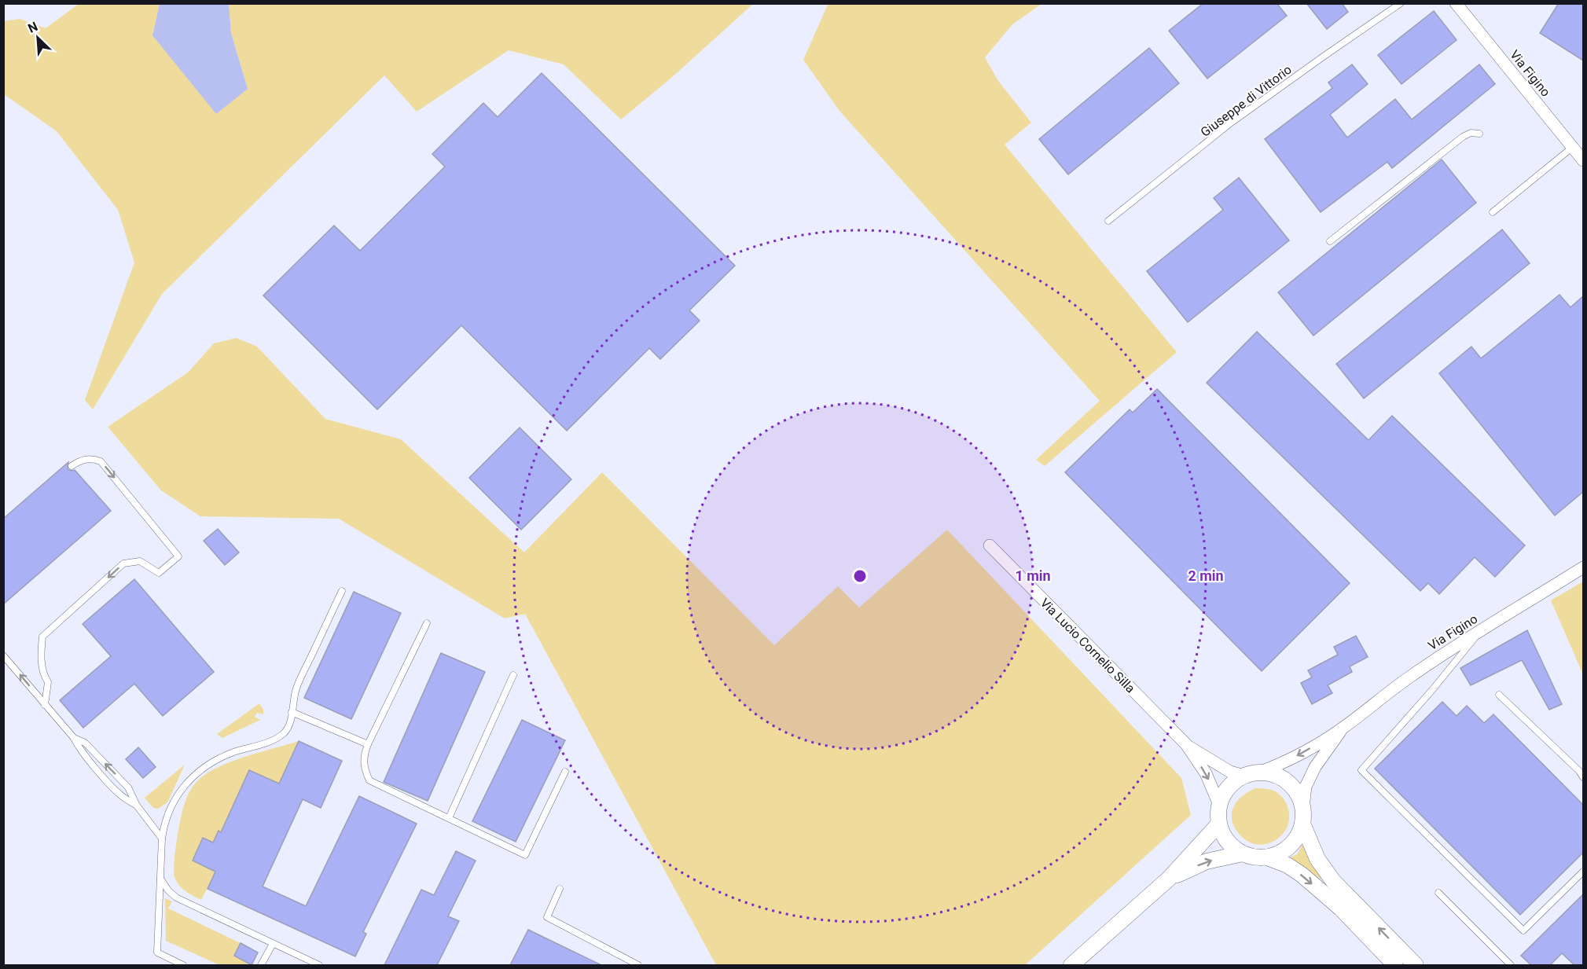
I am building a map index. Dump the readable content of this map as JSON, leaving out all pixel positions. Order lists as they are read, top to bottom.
{
  "streets": {
    "street": ["Via Figino", "Via Lucio Cornelio Silla"],
    "lane": ["Giuseppe di Vittorio"]
  },
  "crossings": [
    ["Via Figino", "Via Lucio Cornelio Silla"]
  ],
  "north": "top left",
  "rings": ["1 min", "2 min"]
}
